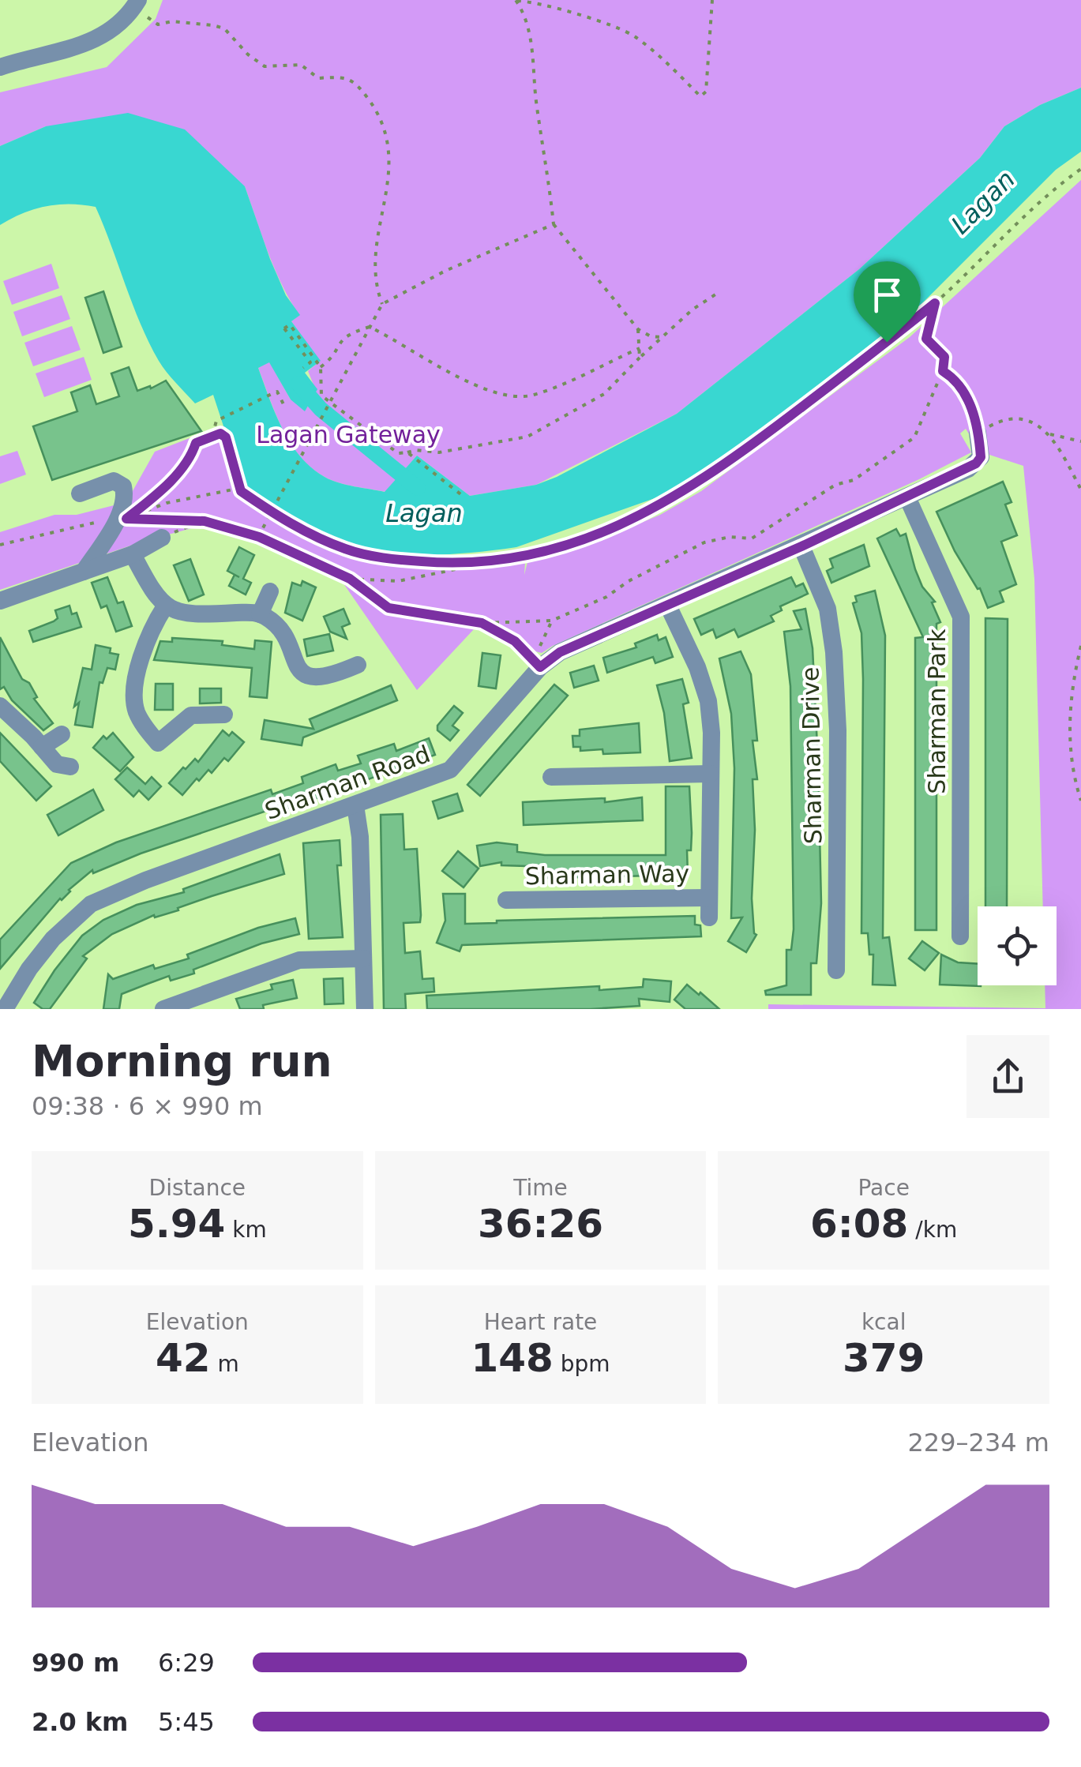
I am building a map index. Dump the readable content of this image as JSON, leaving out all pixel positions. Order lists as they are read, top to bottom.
{
  "streets": {
    "street": [
      "Sharman Park",
      "Sharman Drive",
      "Sharman Road",
      "Sharman Way"
    ]
  },
  "crossings": [
    ["Sharman Park", "Sharman Road"],
    ["Sharman Drive", "Sharman Road"]
  ],
  "water": ["Lagan"],
  "parks": ["Lagan Gateway"],
  "page": {
    "heading": ["Morning run", "09:38 · 6 × 990 m"],
    "stats": [
      ["Distance", "5.94 km"],
      ["Time", "36:26"],
      ["Pace", "6:08 /km"],
      ["Elevation", "42 m"],
      ["Heart rate", "148 bpm"],
      ["kcal", "379"]
    ],
    "chart": ["Elevation", "229–234 m"],
    "list": [
      {
        "name": "990 m",
        "note": "6:29"
      },
      {
        "name": "2.0 km",
        "note": "5:45"
      }
    ]
  }
}
